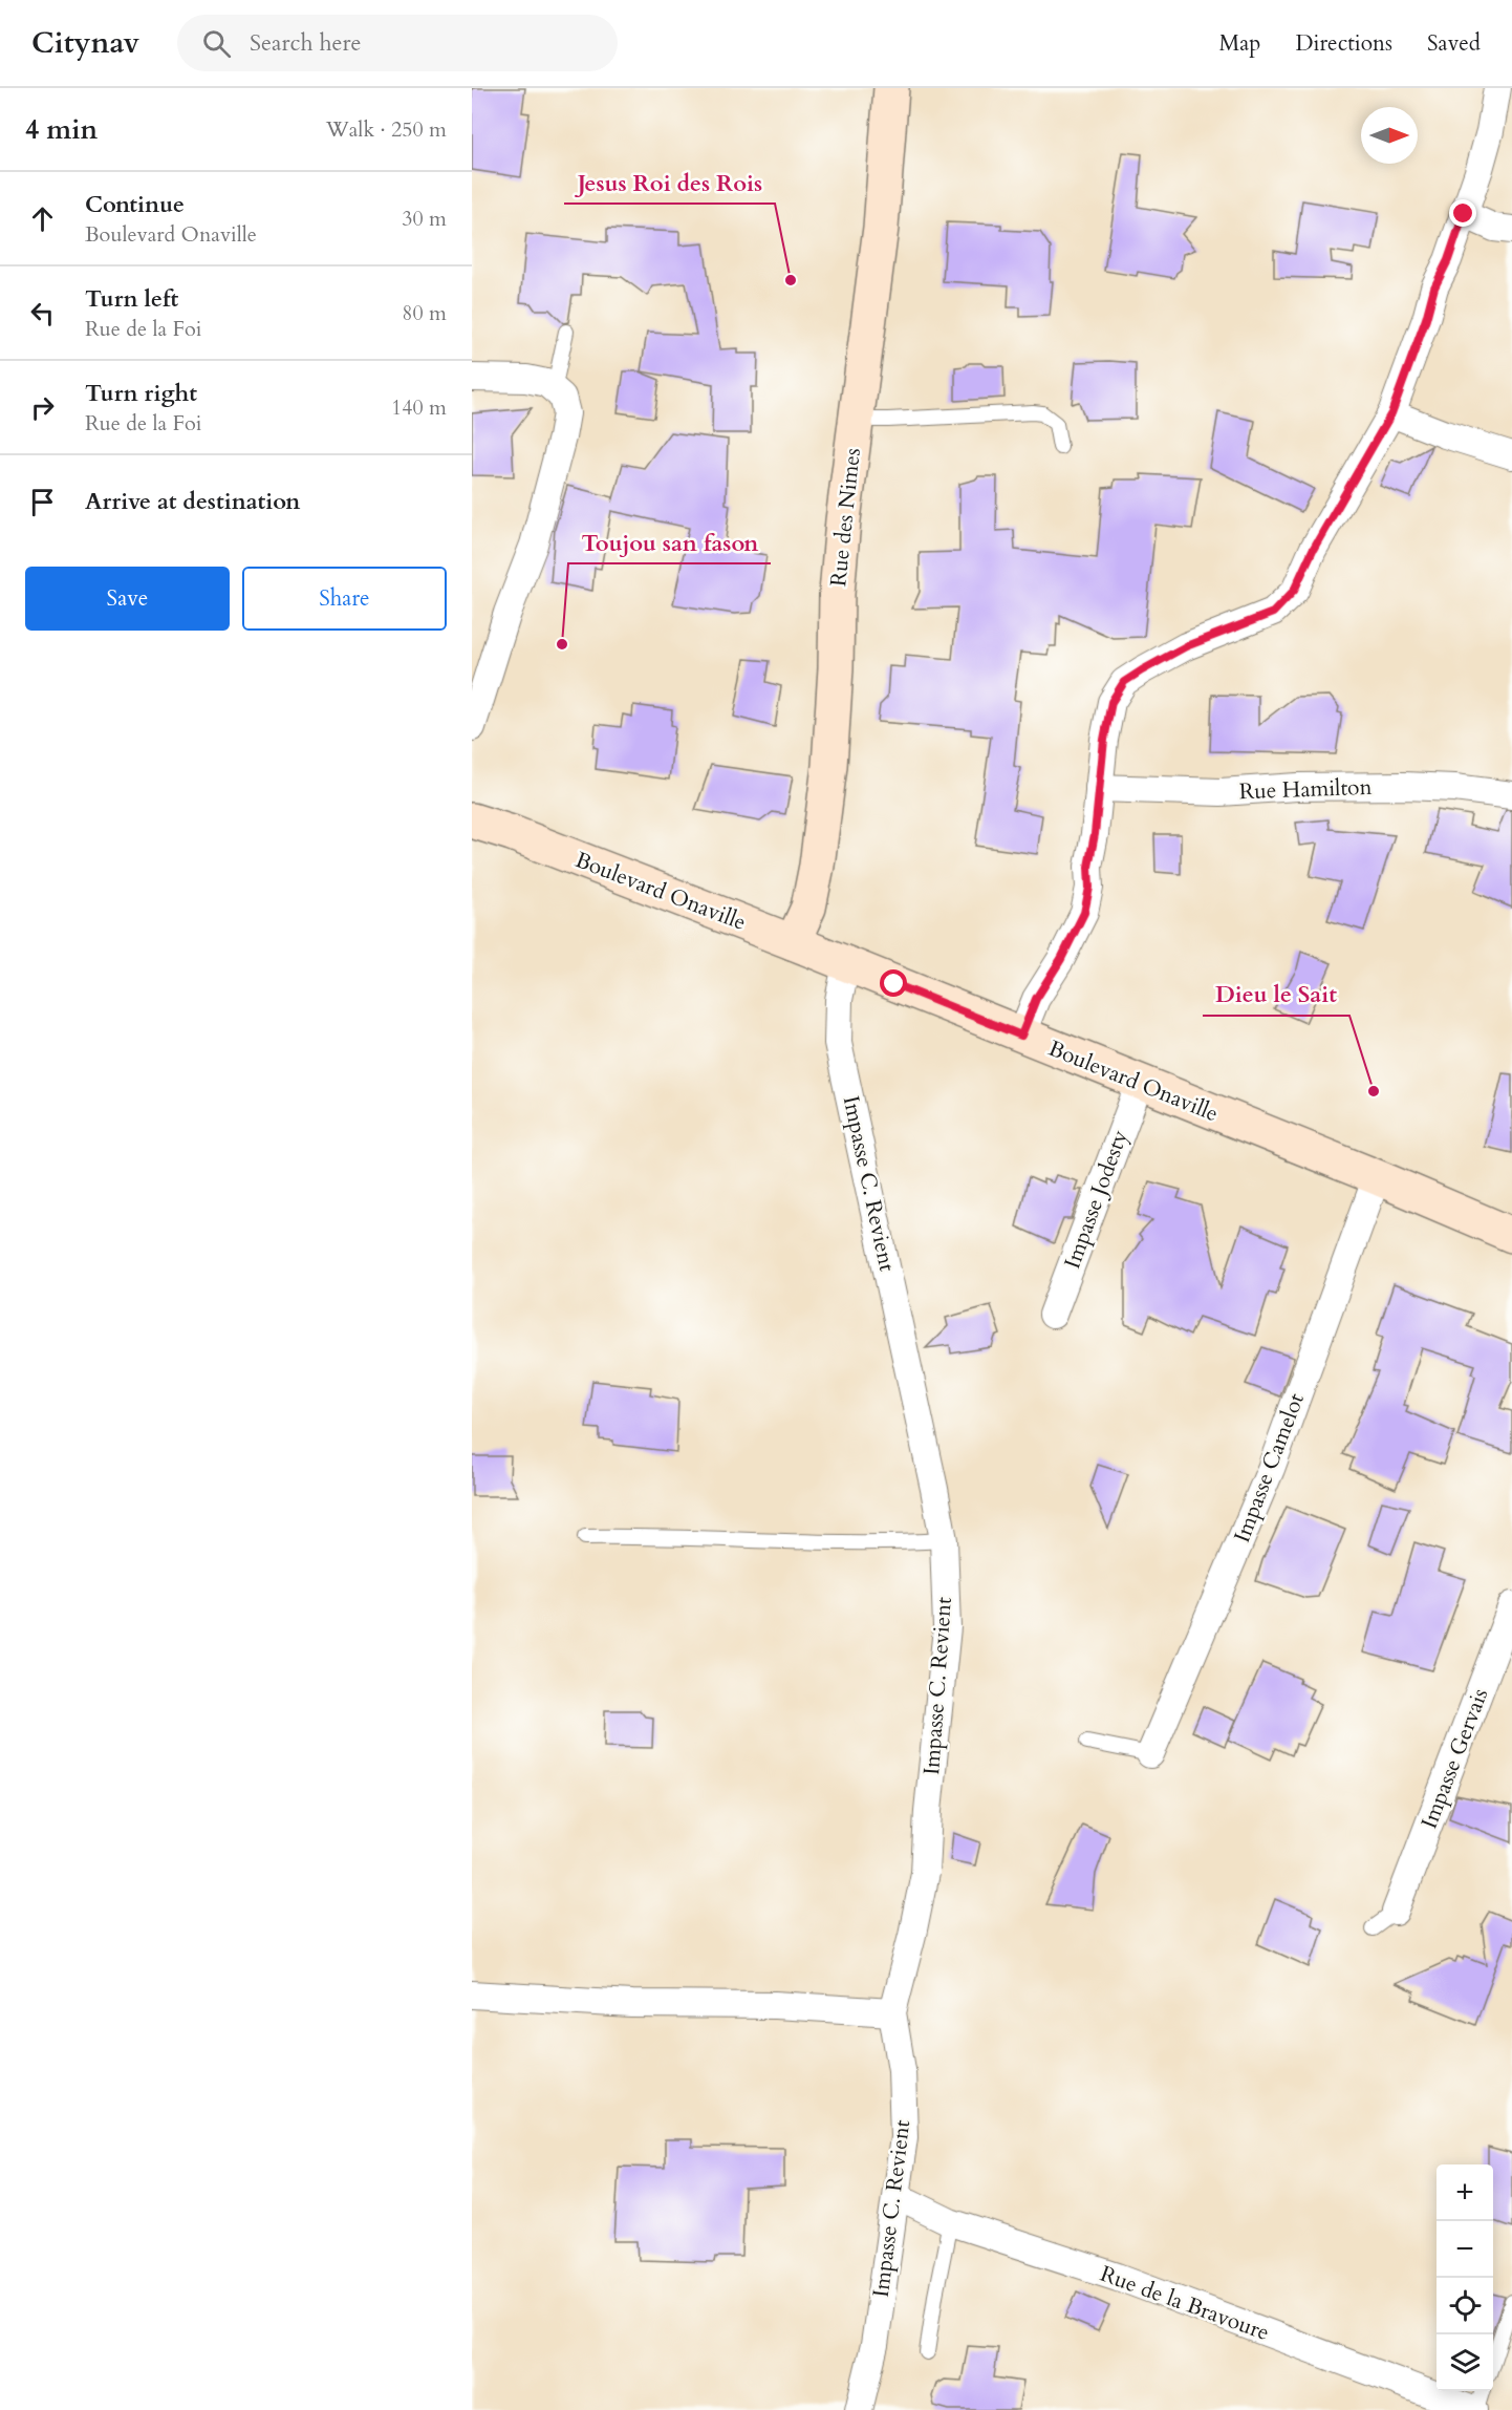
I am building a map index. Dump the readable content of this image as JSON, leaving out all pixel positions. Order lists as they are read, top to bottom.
{
  "streets": {
    "street": [
      "Rue des Nimes",
      "Rue Hamilton",
      "Boulevard Onaville",
      "Impasse C. Revient",
      "Impasse Jodesty",
      "Impasse Camelot",
      "Impasse Gervais",
      "Rue de la Bravoure"
    ]
  },
  "crossings": [
    ["Rue des Nimes", "Boulevard Onaville"],
    ["Boulevard Onaville", "Impasse C. Revient"],
    ["Boulevard Onaville", "Impasse Jodesty"],
    ["Boulevard Onaville", "Impasse Camelot"],
    ["Impasse C. Revient", "Rue de la Bravoure"]
  ],
  "places": ["Jesus Roi des Rois", "Toujou san fason", "Dieu le Sait"],
  "north": "right",
  "page": {
    "header": "Citynav",
    "search": "Search here",
    "nav": ["Map", "Directions", "Saved"],
    "heading": ["4 min", "Walk · 250 m"],
    "list": [
      ["Continue", "Boulevard Onaville", "30 m"],
      ["Turn left", "Rue de la Foi", "80 m"],
      ["Turn right", "Rue de la Foi", "140 m"],
      "Arrive at destination"
    ],
    "buttons": ["Save", "Share"],
    "map_buttons": ["+", "−"]
  }
}
